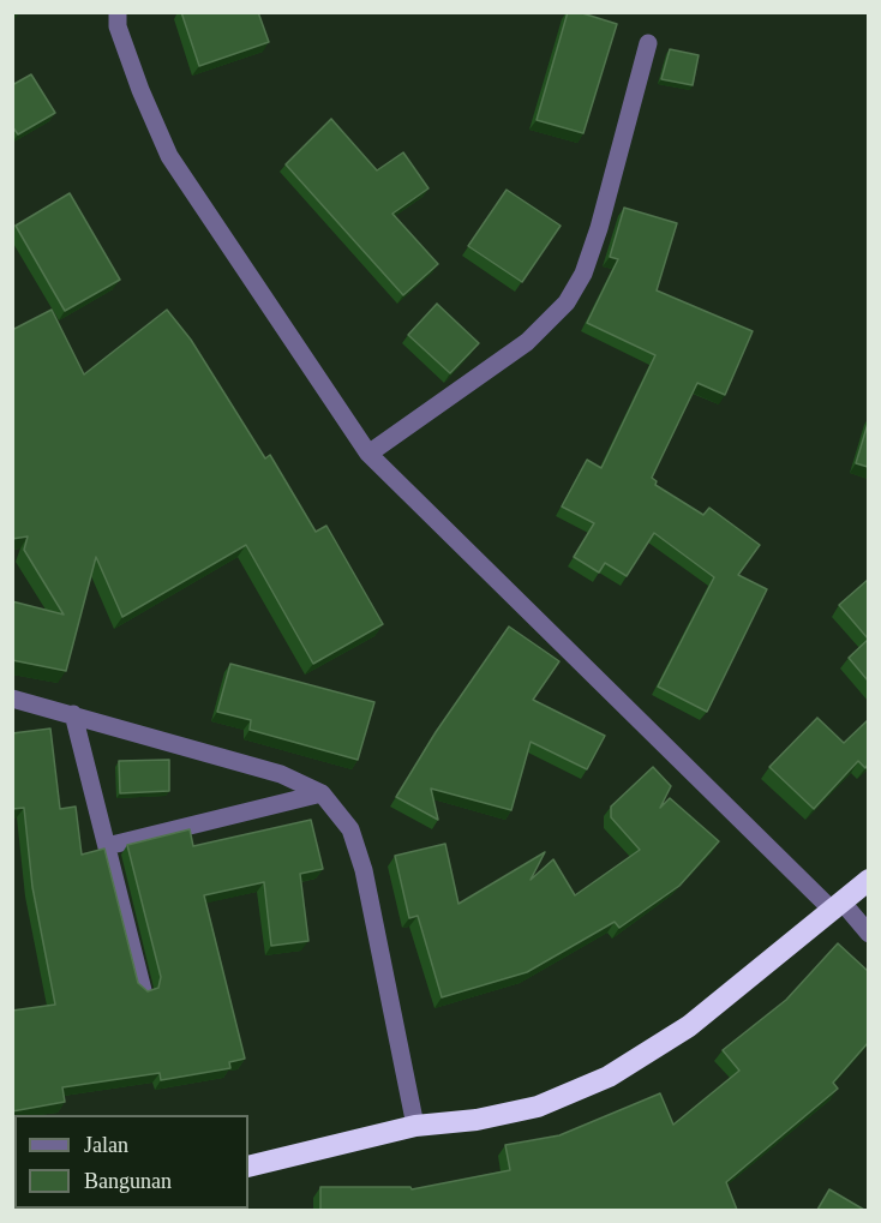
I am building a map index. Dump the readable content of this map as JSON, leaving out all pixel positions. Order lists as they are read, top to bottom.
{
  "legend": ["Jalan", "Bangunan"]
}
